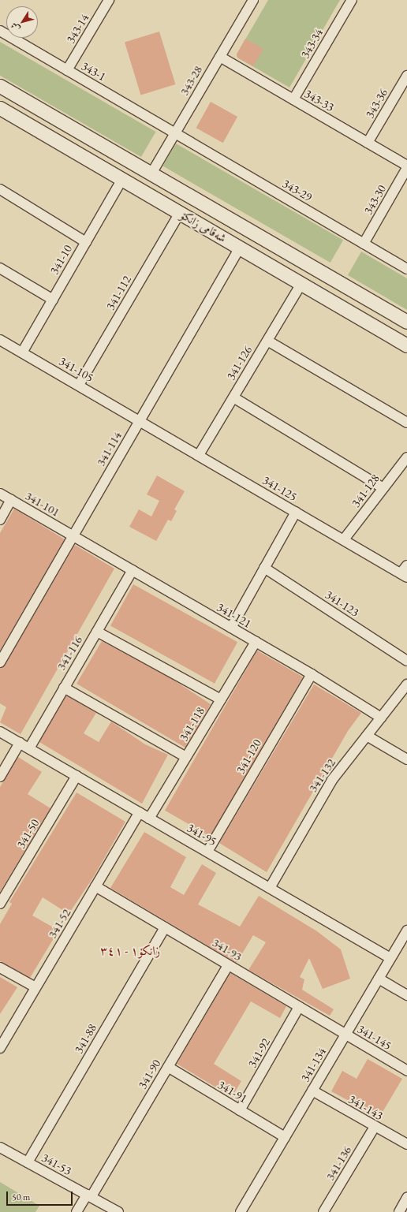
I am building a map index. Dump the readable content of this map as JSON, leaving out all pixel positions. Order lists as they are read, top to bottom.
{
  "streets": {
    "main road": ["شەقامی زانکۆ"],
    "street": [
      "343-14",
      "343-34",
      "343-1",
      "343-28",
      "343-33",
      "343-36",
      "343-29",
      "343-30",
      "341-10",
      "341-112",
      "341-126",
      "341-105",
      "341-114",
      "341-125",
      "341-128",
      "341-101",
      "341-123",
      "341-121",
      "341-116",
      "341-118",
      "341-120",
      "341-132",
      "341-50",
      "341-95",
      "341-52",
      "341-93",
      "341-145",
      "341-88",
      "341-92",
      "341-134",
      "341-90",
      "341-91",
      "341-143",
      "341-136",
      "341-53"
    ]
  },
  "crossings": [
    ["343-14", "343-1"],
    ["343-34", "343-33"],
    ["343-1", "343-28"],
    ["343-1", "343-29"],
    ["343-28", "343-33"],
    ["343-28", "343-29"],
    ["343-28", "شەقامی زانکۆ"],
    ["343-33", "343-36"],
    ["343-33", "343-30"],
    ["343-29", "343-30"],
    ["شەقامی زانکۆ", "341-10"],
    ["شەقامی زانکۆ", "341-112"],
    ["شەقامی زانکۆ", "341-126"],
    ["شەقامی زانکۆ", "341-114"],
    ["341-10", "341-105"],
    ["341-112", "341-105"],
    ["341-126", "341-125"],
    ["341-105", "341-114"],
    ["341-105", "341-125"],
    ["341-114", "341-125"],
    ["341-114", "341-101"],
    ["341-114", "341-121"],
    ["341-125", "341-128"],
    ["341-101", "341-121"],
    ["341-121", "341-116"],
    ["341-121", "341-118"],
    ["341-121", "341-120"],
    ["341-121", "341-132"],
    ["341-116", "341-95"],
    ["341-118", "341-95"],
    ["341-120", "341-95"],
    ["341-132", "341-95"],
    ["341-50", "341-95"],
    ["341-95", "341-52"],
    ["341-95", "341-134"],
    ["341-52", "341-93"],
    ["341-93", "341-145"],
    ["341-93", "341-88"],
    ["341-93", "341-92"],
    ["341-93", "341-134"],
    ["341-93", "341-90"],
    ["341-145", "341-134"],
    ["341-88", "341-53"],
    ["341-92", "341-91"],
    ["341-134", "341-91"],
    ["341-134", "341-143"],
    ["341-90", "341-91"],
    ["341-90", "341-53"],
    ["341-143", "341-136"]
  ],
  "districts": ["زانکۆ١ - ٣٤١"],
  "scale_bar": "50 m",
  "north": "bottom left"
}
